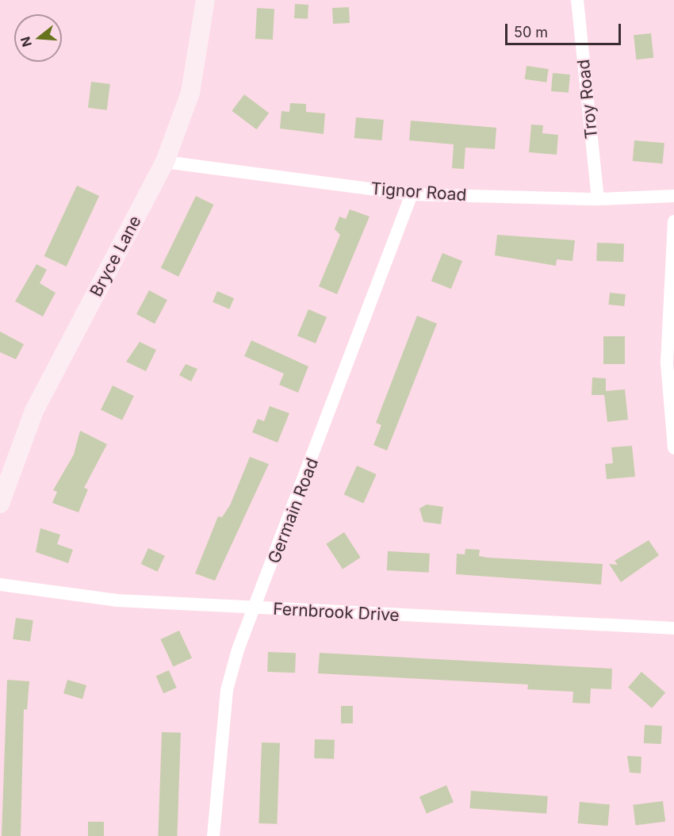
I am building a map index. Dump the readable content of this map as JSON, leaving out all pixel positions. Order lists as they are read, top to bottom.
{
  "streets": {
    "street": [
      "Troy Road",
      "Tignor Road",
      "Bryce Lane",
      "Germain Road",
      "Fernbrook Drive"
    ]
  },
  "crossings": [
    ["Troy Road", "Tignor Road"],
    ["Tignor Road", "Bryce Lane"],
    ["Tignor Road", "Germain Road"],
    ["Germain Road", "Fernbrook Drive"]
  ],
  "scale_bar": "50 m",
  "north": "left"
}
